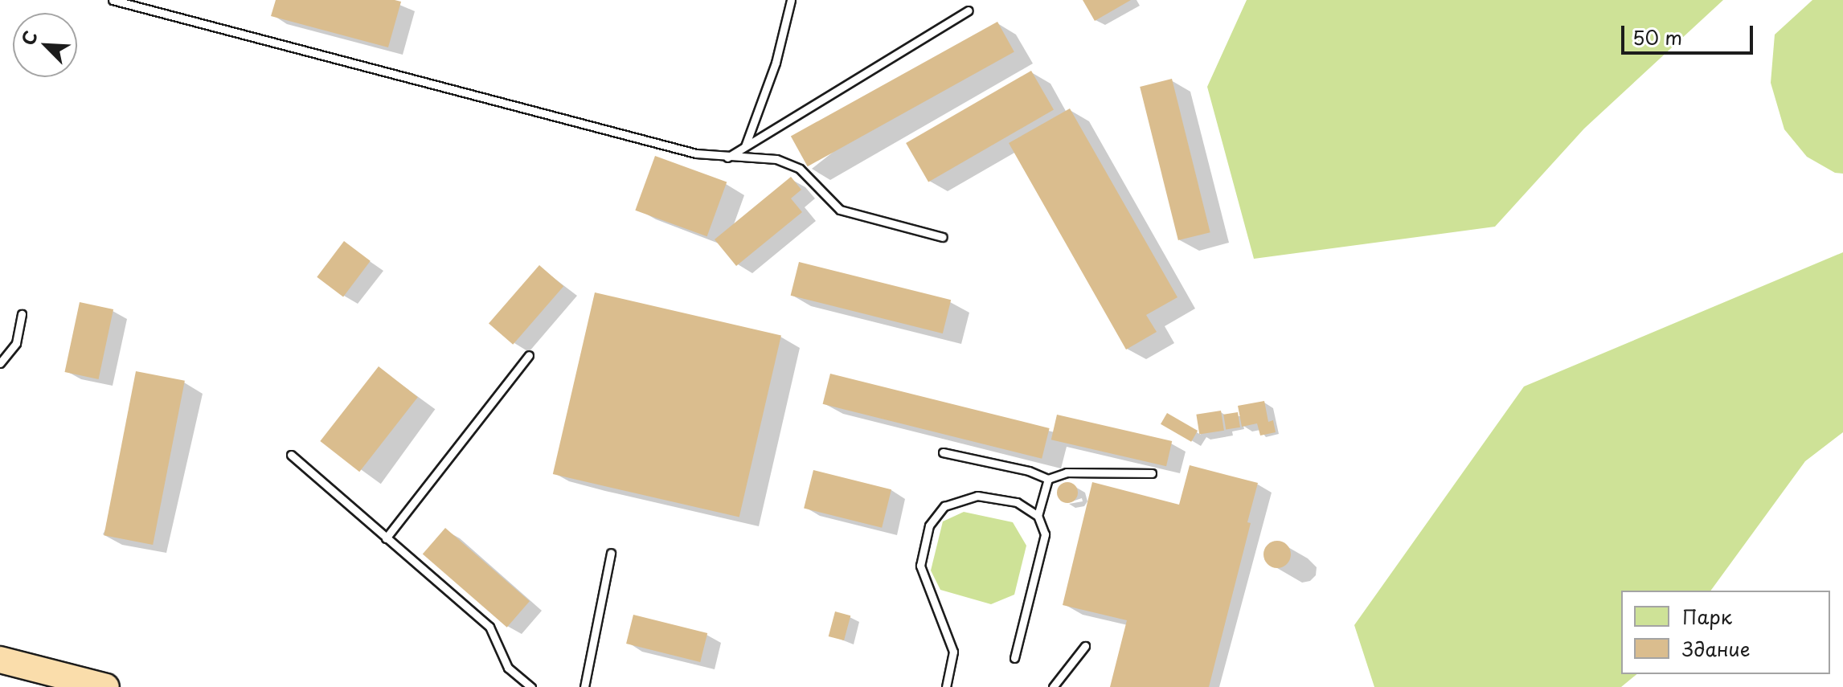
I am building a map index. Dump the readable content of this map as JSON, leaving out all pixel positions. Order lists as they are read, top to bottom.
{
  "legend": ["Парк", "Здание"],
  "scale_bar": "50 m",
  "north": "top left"
}
